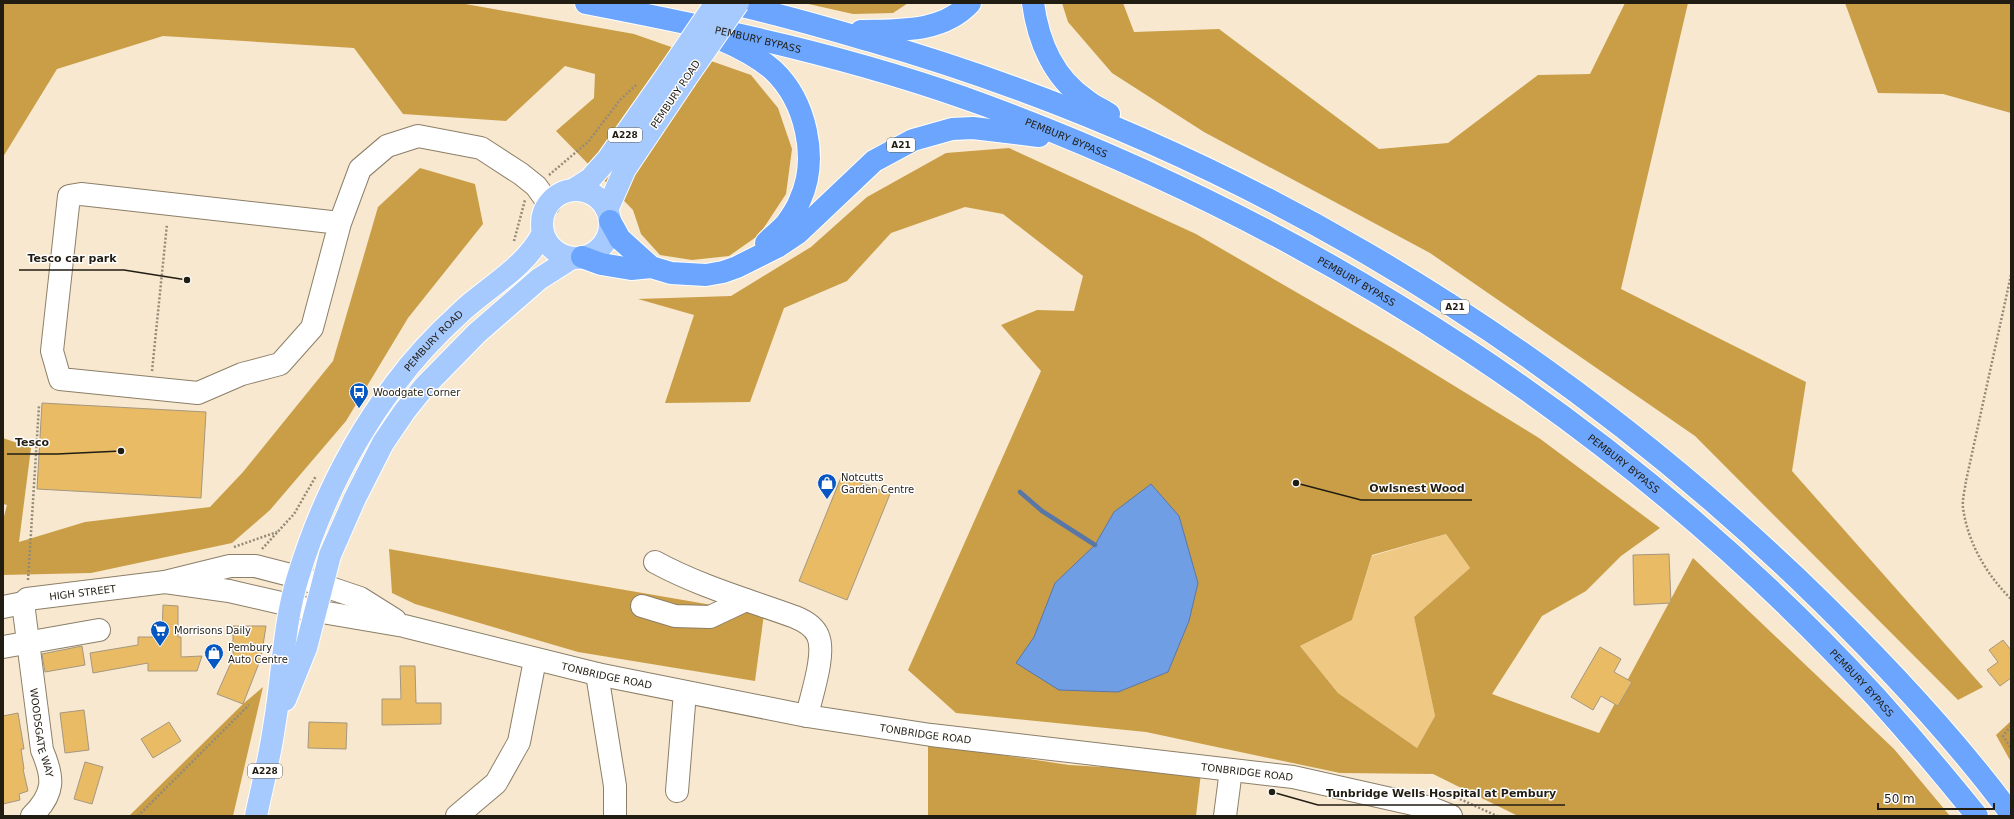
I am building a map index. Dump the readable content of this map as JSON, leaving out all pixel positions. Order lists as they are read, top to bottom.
{
  "streets": {
    "highway": ["PEMBURY BYPASS", "A21"],
    "main road": ["PEMBURY ROAD", "A228"],
    "street": ["HIGH STREET", "TONBRIDGE ROAD", "WOODSGATE WAY"]
  },
  "crossings": [
    ["PEMBURY BYPASS", "A21"],
    ["PEMBURY ROAD", "A228"],
    ["PEMBURY ROAD", "A21"],
    ["PEMBURY ROAD", "HIGH STREET"],
    ["A228", "A21"],
    ["A228", "HIGH STREET"],
    ["A228", "TONBRIDGE ROAD"],
    ["HIGH STREET", "TONBRIDGE ROAD"],
    ["HIGH STREET", "WOODSGATE WAY"]
  ],
  "places": {
    "other": [
      "Tesco car park",
      "Tesco",
      "Owlsnest Wood",
      "Tunbridge Wells Hospital at Pembury"
    ],
    "bus stop": ["Woodgate Corner"],
    "shop": ["Notcutts Garden Centre", "Pembury Auto Centre"],
    "supermarket": ["Morrisons Daily"]
  },
  "scale_bar": "50 m"
}
